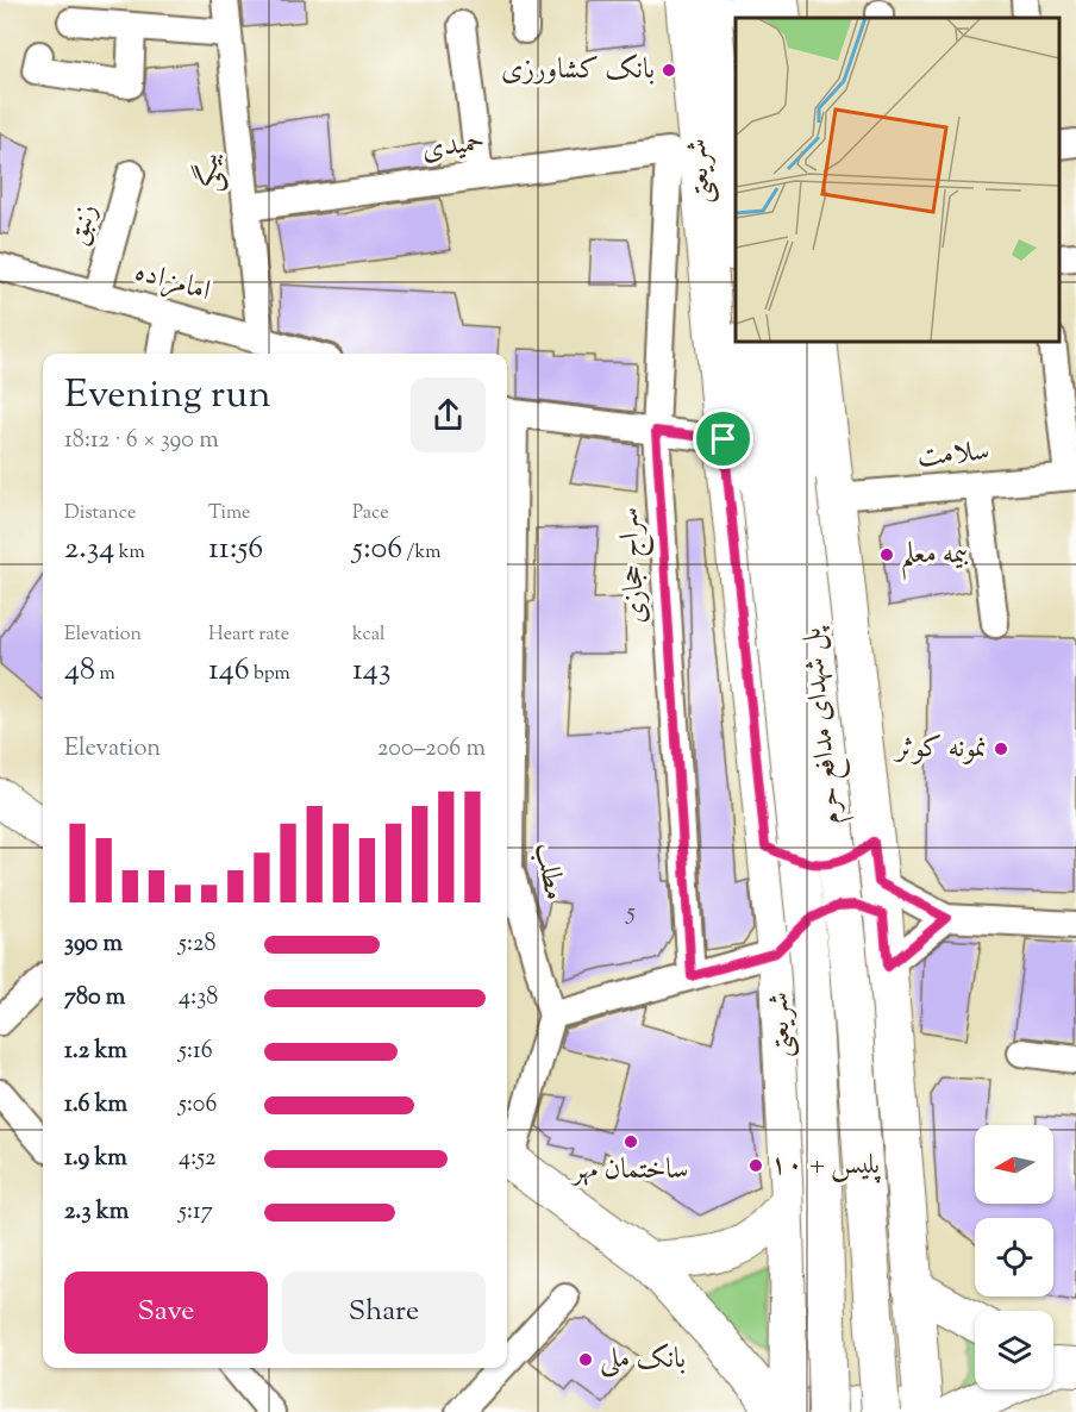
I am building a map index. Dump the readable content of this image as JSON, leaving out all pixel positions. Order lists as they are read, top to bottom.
{
  "streets": {
    "main road": ["شریعتی", "پل شهدای مدافع حرم"],
    "street": [
      "حمیدی",
      "بیگی",
      "زنبق",
      "امامزاده",
      "سلامت",
      "سراج حجازی",
      "مطلب"
    ]
  },
  "crossings": [
    ["حمیدی", "بیگی"],
    ["حمیدی", "سراج حجازی"],
    ["بیگی", "امامزاده"],
    ["زنبق", "امامزاده"]
  ],
  "places": [
    "بانک کشاورزی",
    "بیمه معلم",
    "نمونه کوثر",
    "ساختمان مهر",
    "پلیس + ۱۰",
    "بانک ملی"
  ],
  "house_numbers": ["5"],
  "north": "left",
  "page": {
    "heading": ["Evening run", "18:12 · 6 × 390 m"],
    "stats": [
      ["Distance", "2.34 km"],
      ["Time", "11:56"],
      ["Pace", "5:06 /km"],
      ["Elevation", "48 m"],
      ["Heart rate", "146 bpm"],
      ["kcal", "143"]
    ],
    "chart": ["Elevation", "200–206 m"],
    "list": [
      {
        "name": "390 m",
        "note": "5:28"
      },
      {
        "name": "780 m",
        "note": "4:38"
      },
      {
        "name": "1.2 km",
        "note": "5:16"
      },
      {
        "name": "1.6 km",
        "note": "5:06"
      },
      {
        "name": "1.9 km",
        "note": "4:52"
      },
      {
        "name": "2.3 km",
        "note": "5:17"
      }
    ],
    "buttons": ["Save", "Share"]
  }
}
